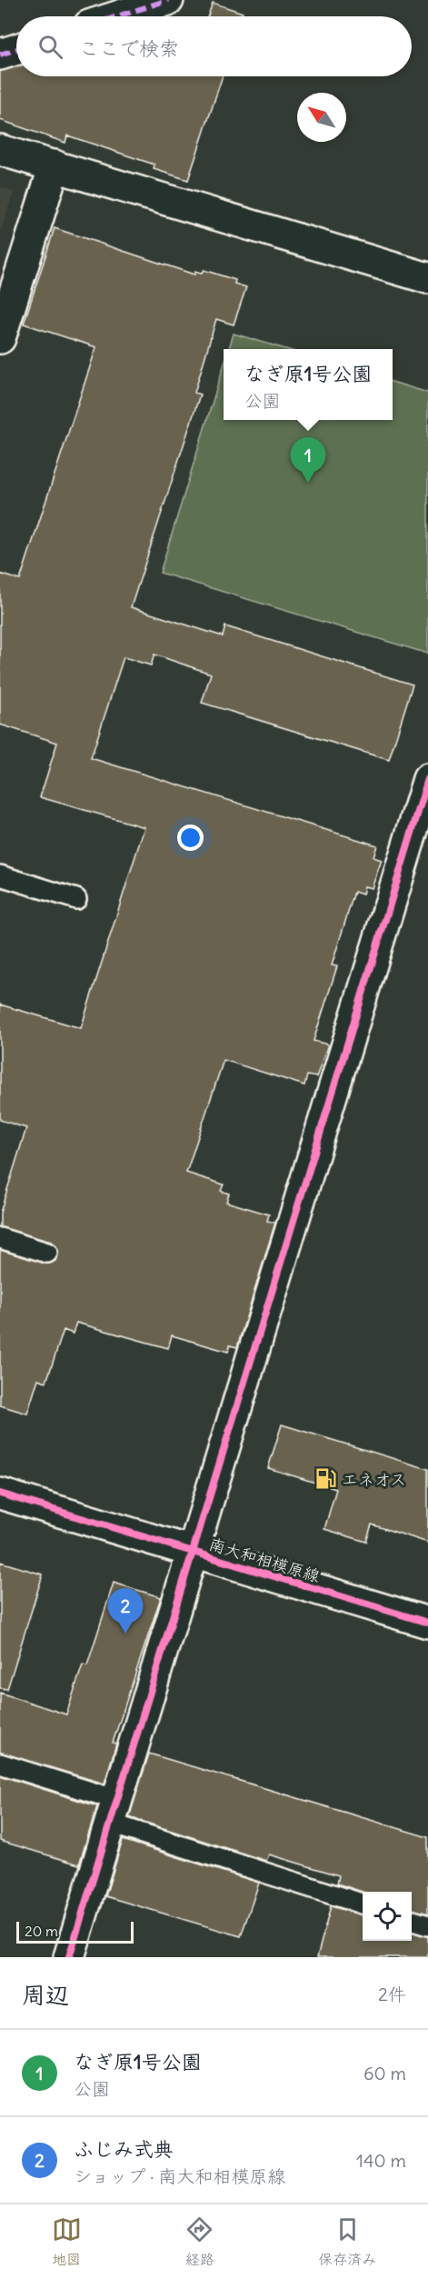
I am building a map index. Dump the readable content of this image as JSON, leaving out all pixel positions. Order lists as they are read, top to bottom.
{
  "streets": {
    "street": ["南大和相模原線"]
  },
  "places": {
    "fuel station": ["エネオス"]
  },
  "scale_bar": "20 m",
  "north": "top left",
  "page": {
    "search": "ここで検索",
    "popup": ["なぎ原1号公園", "公園"],
    "pins": ["1", "2"],
    "scale": "20 m",
    "heading": ["周辺", "2件"],
    "list": [
      {
        "mark": "1",
        "name": "なぎ原1号公園",
        "note": "公園",
        "value": "60 m"
      },
      {
        "mark": "2",
        "name": "ふじみ式典",
        "note": "ショップ · 南大和相模原線",
        "value": "140 m"
      }
    ],
    "nav": ["地図", "経路", "保存済み"]
  }
}
